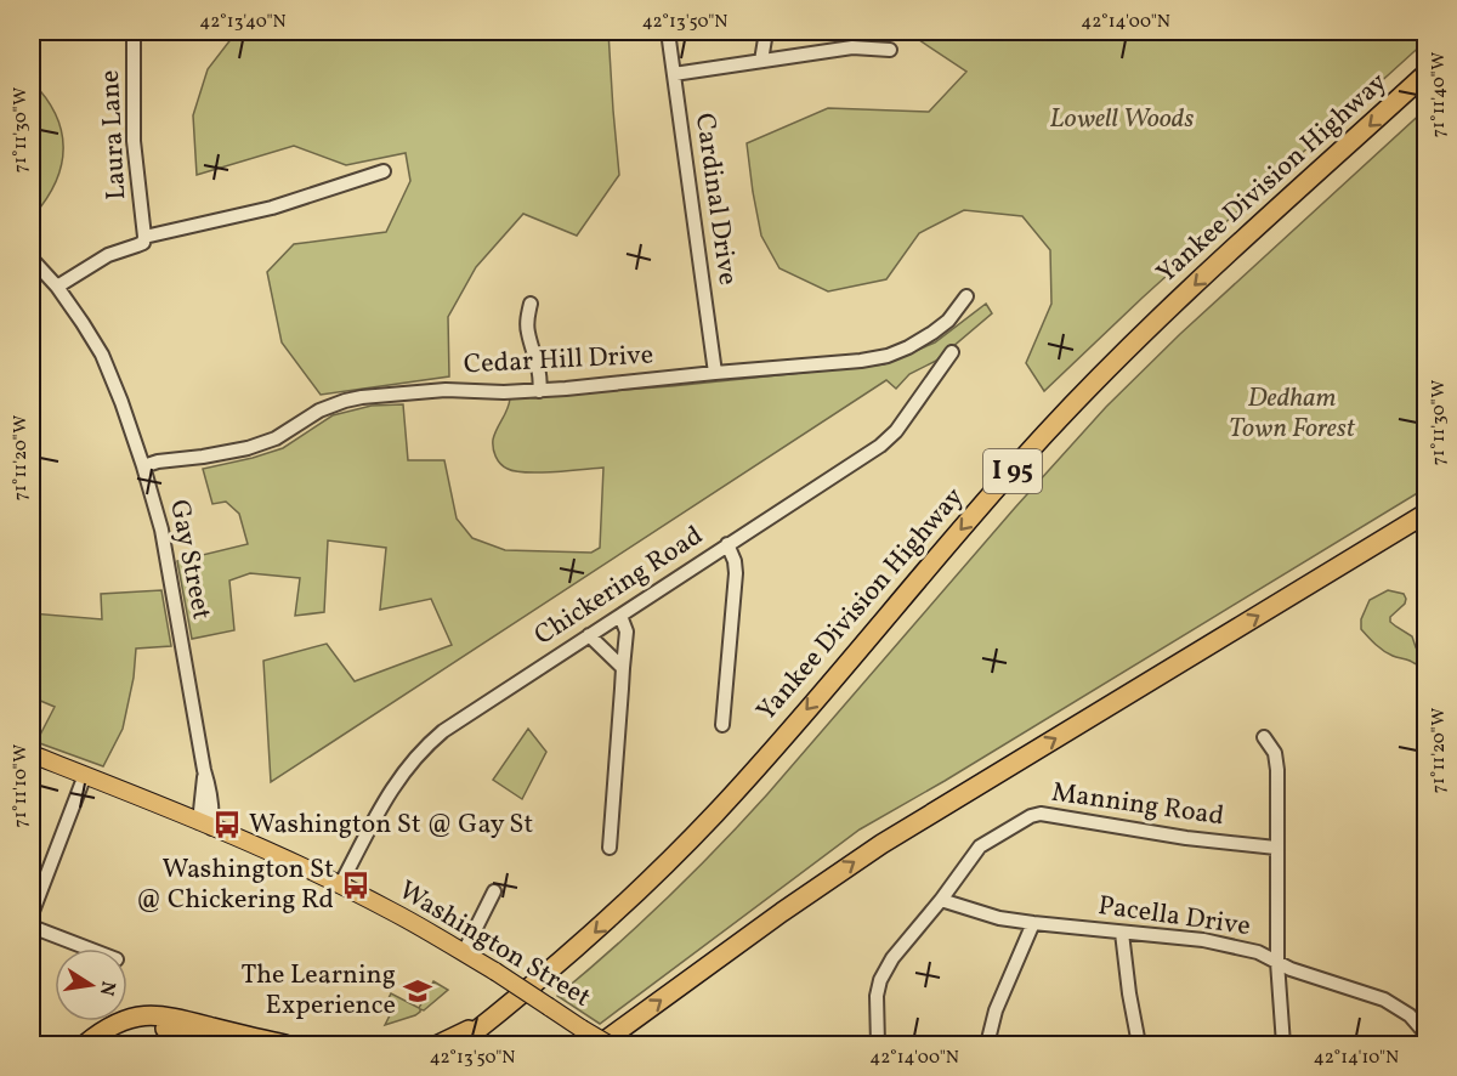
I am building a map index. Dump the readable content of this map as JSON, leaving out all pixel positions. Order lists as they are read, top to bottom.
{
  "streets": {
    "highway": ["Yankee Division Highway", "I 95"],
    "main road": ["Washington Street"],
    "street": [
      "Laura Lane",
      "Cardinal Drive",
      "Cedar Hill Drive",
      "Gay Street",
      "Chickering Road",
      "Manning Road",
      "Pacella Drive"
    ]
  },
  "crossings": [
    ["Laura Lane", "Gay Street"],
    ["Cardinal Drive", "Cedar Hill Drive"],
    ["Cedar Hill Drive", "Gay Street"],
    ["Gay Street", "Washington Street"],
    ["Chickering Road", "Washington Street"],
    ["Manning Road", "Pacella Drive"]
  ],
  "parks": ["Lowell Woods", "Dedham Town Forest"],
  "places": {
    "bus stop": ["Washington St @ Gay St", "Washington St @ Chickering Rd"],
    "school or university": ["The Learning Experience"]
  },
  "north": "right",
  "coordinates": [
    "42°13'40\"N",
    "42°13'50\"N",
    "42°14'00\"N",
    "71°11'40\"W",
    "71°11'30\"W",
    "71°11'20\"W",
    "71°11'10\"W",
    "42°14'10\"N"
  ]
}
